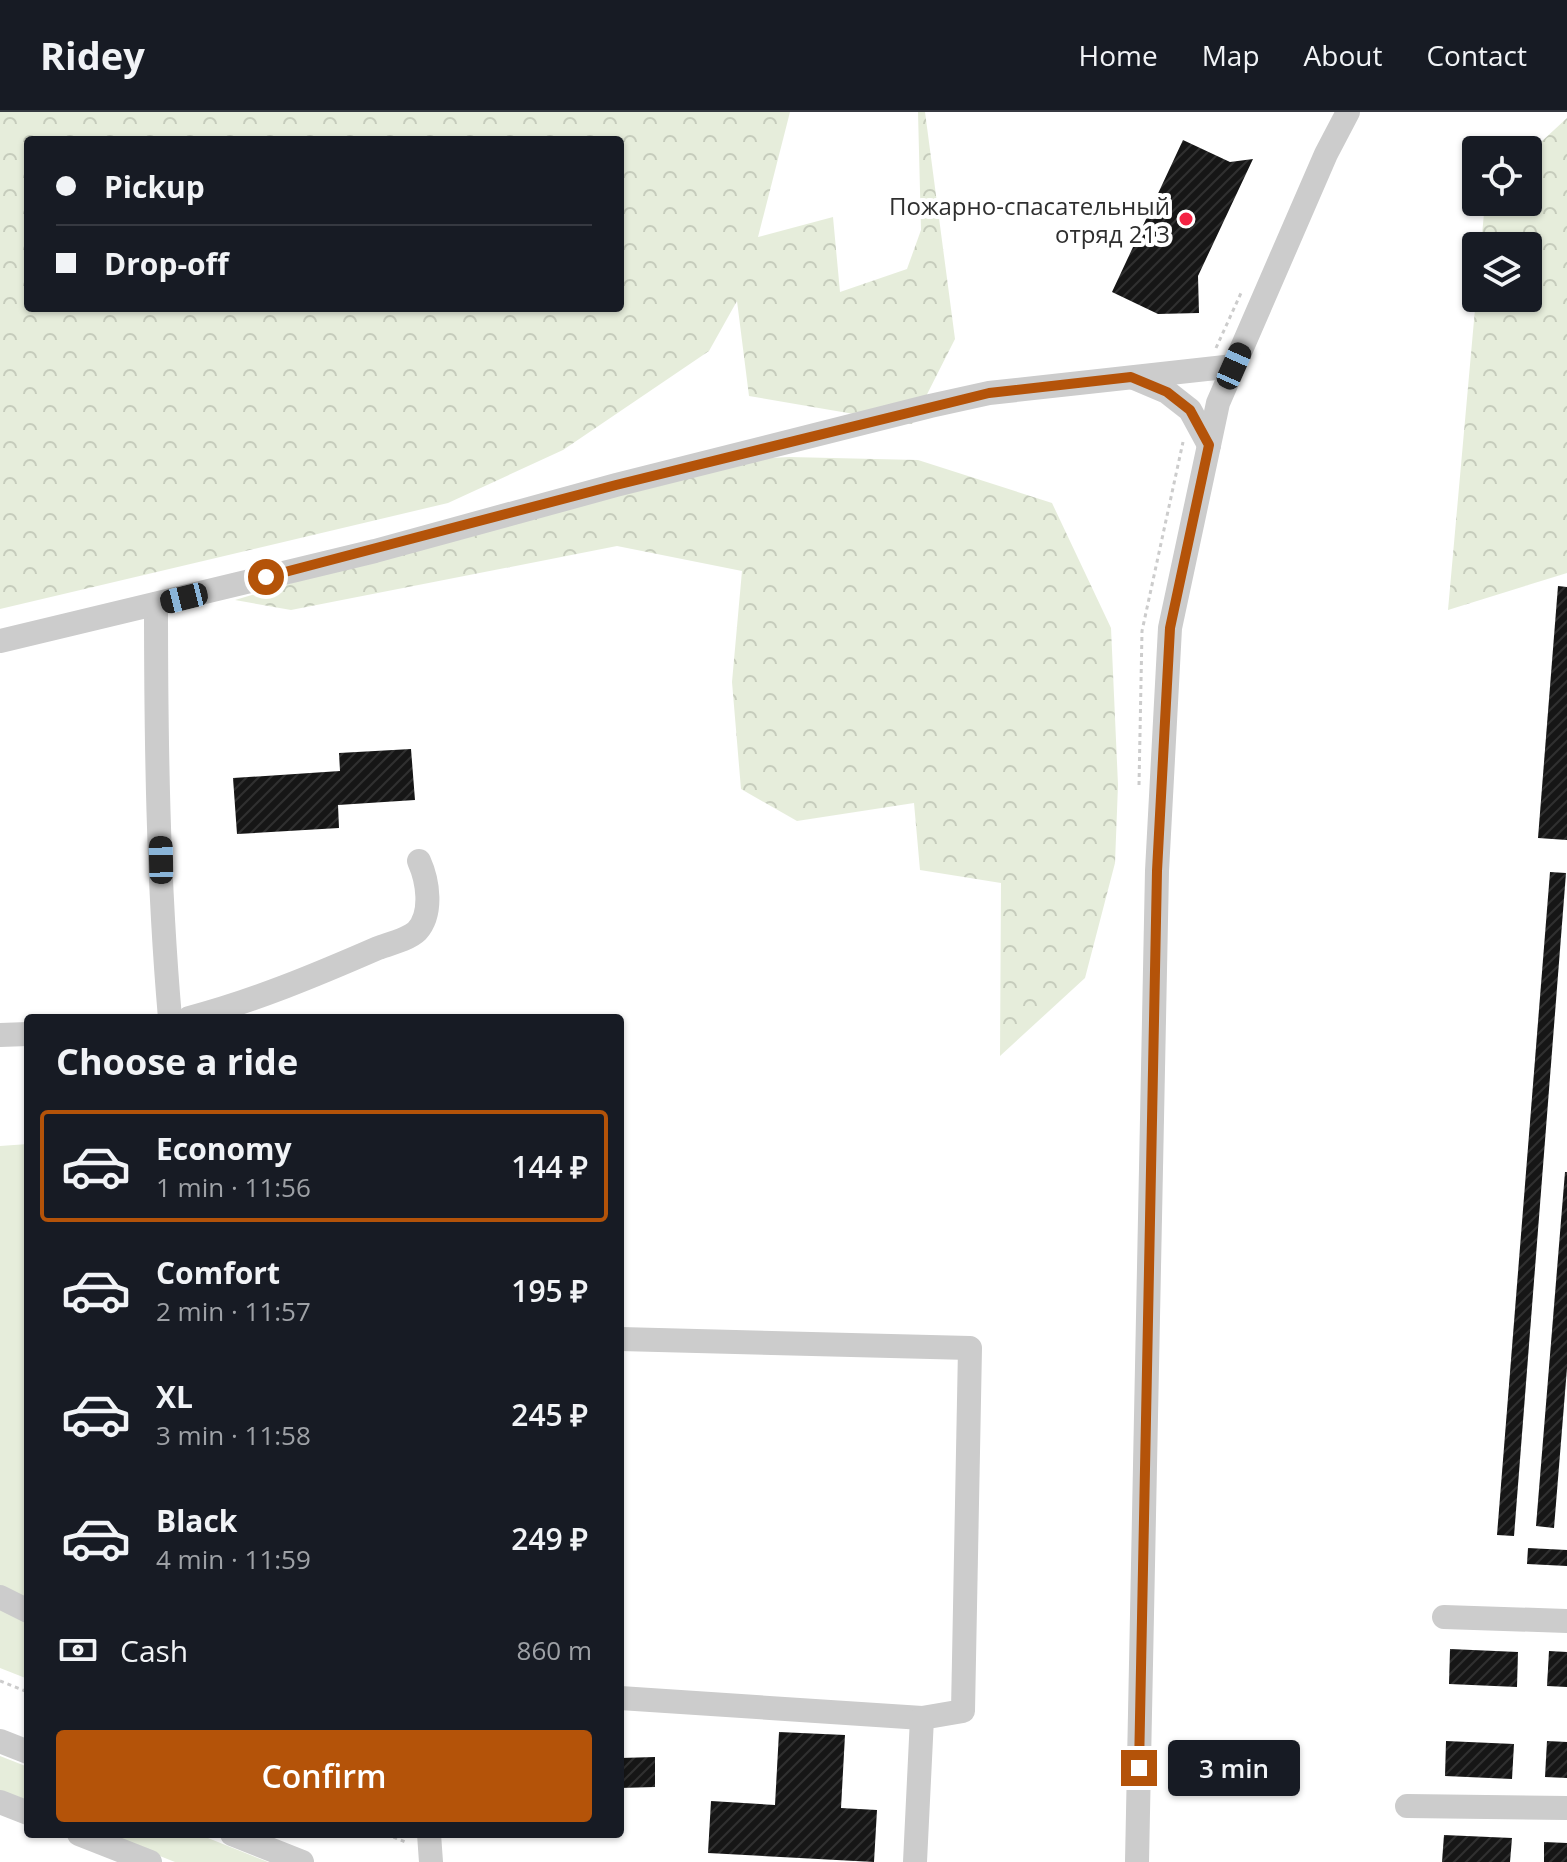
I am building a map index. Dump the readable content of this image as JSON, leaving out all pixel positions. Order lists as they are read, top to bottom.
{
  "places": ["Пожарно-спасательный отряд 213"],
  "page": {
    "header": "Ridey",
    "nav": [
      "Home",
      "Map",
      "About",
      "Contact"
    ],
    "banner": ["Pickup", "Drop-off"],
    "heading": "Choose a ride",
    "list": [
      {
        "name": "Economy",
        "note": "1 min · 11:56",
        "value": "144 ₽"
      },
      {
        "name": "Comfort",
        "note": "2 min · 11:57",
        "value": "195 ₽"
      },
      {
        "name": "XL",
        "note": "3 min · 11:58",
        "value": "245 ₽"
      },
      {
        "name": "Black",
        "note": "4 min · 11:59",
        "value": "249 ₽"
      }
    ],
    "pay": ["Cash", "860 m"],
    "buttons": "Confirm",
    "bubble": "3 min"
  }
}
